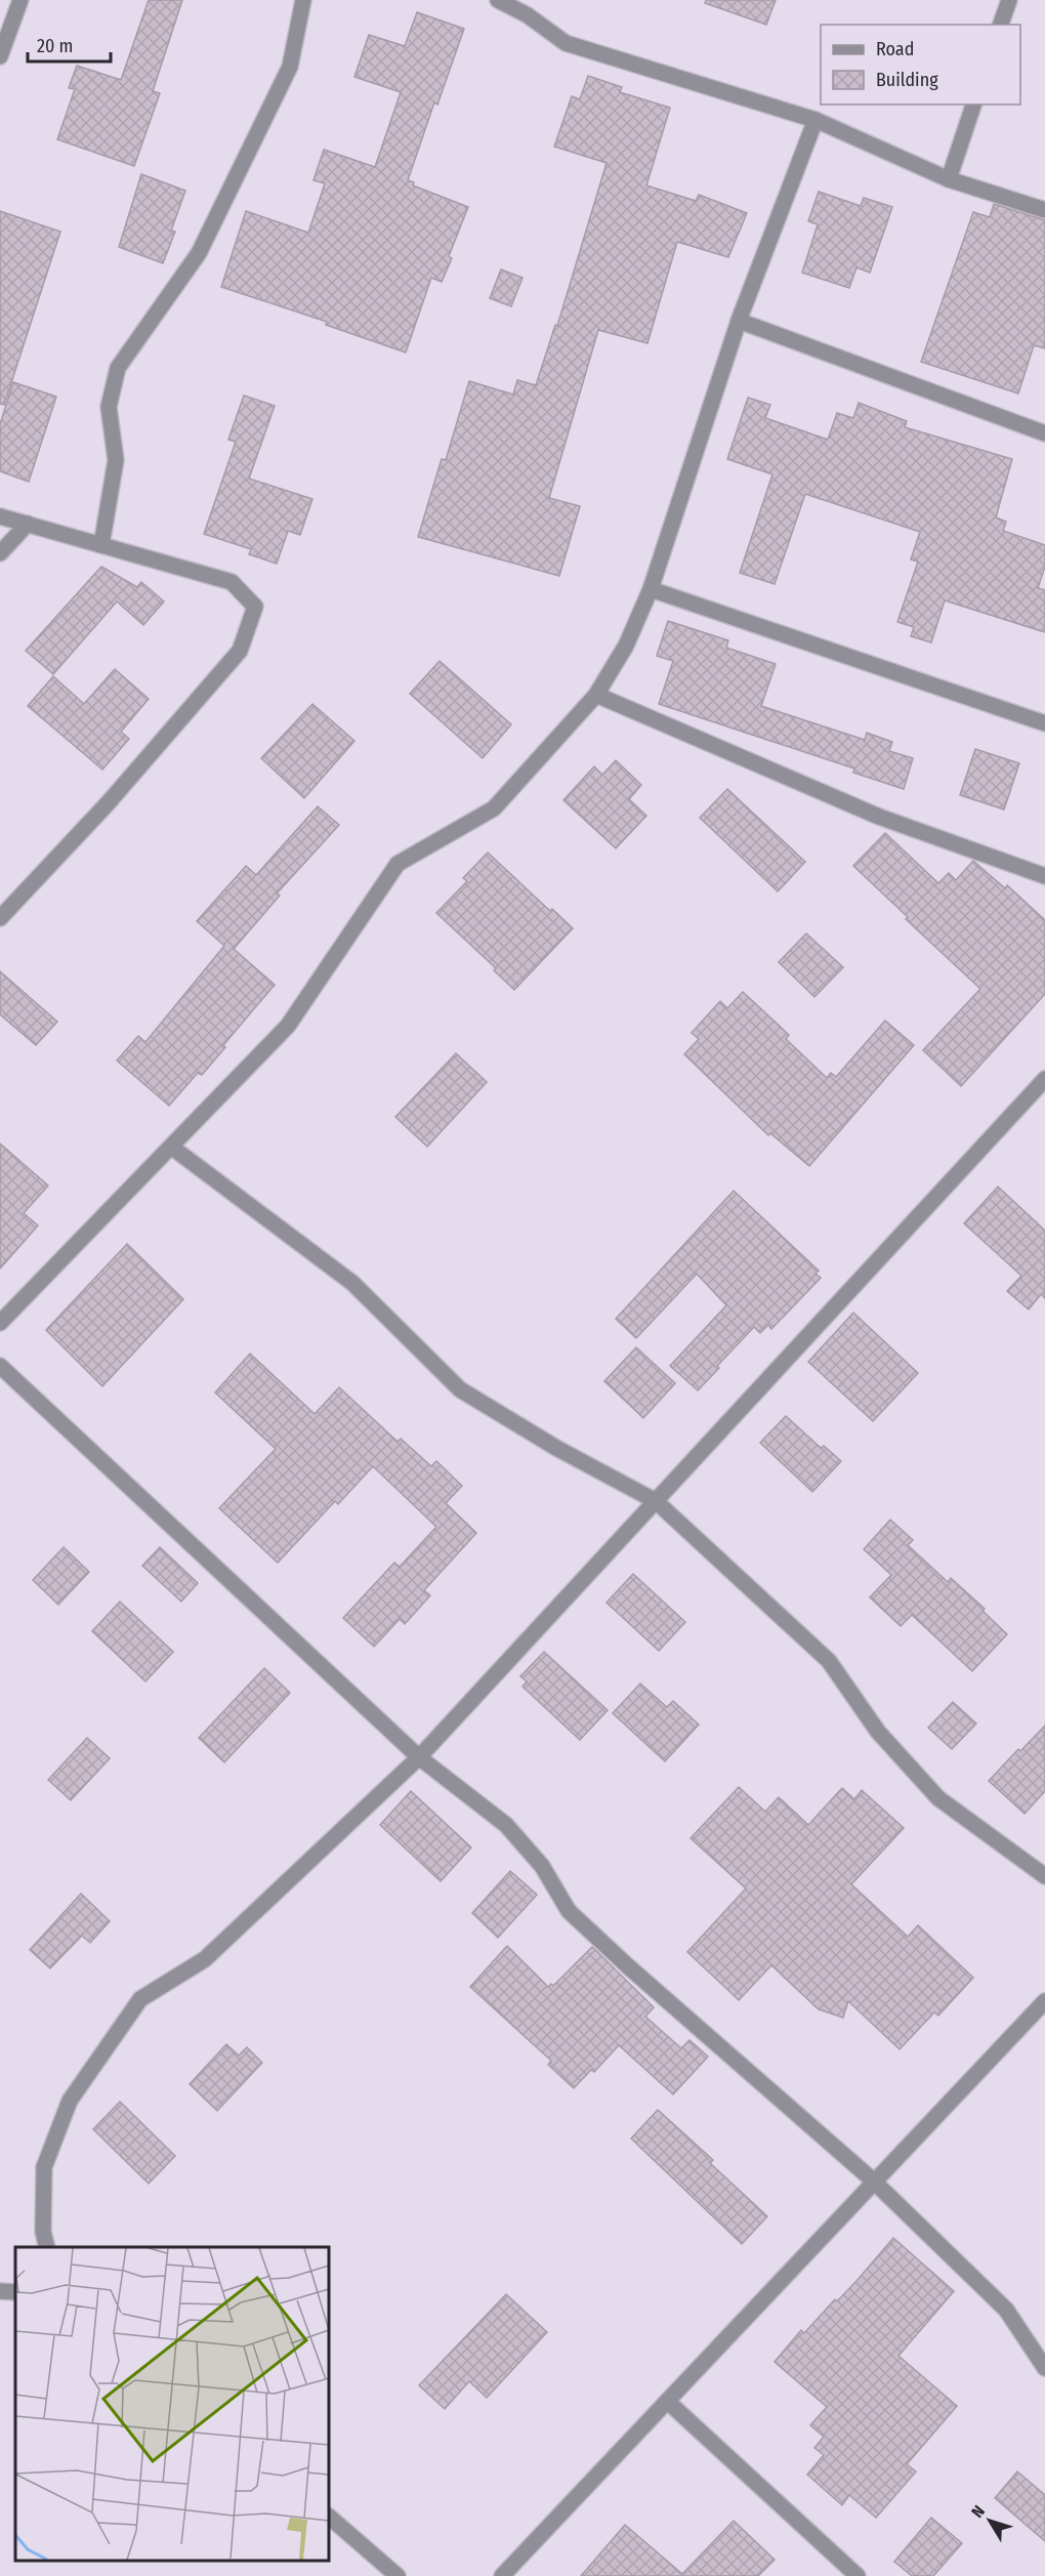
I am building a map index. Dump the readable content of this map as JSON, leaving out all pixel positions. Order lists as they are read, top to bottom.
{
  "legend": ["Road", "Building"],
  "scale_bar": "20 m",
  "north": "top left"
}
